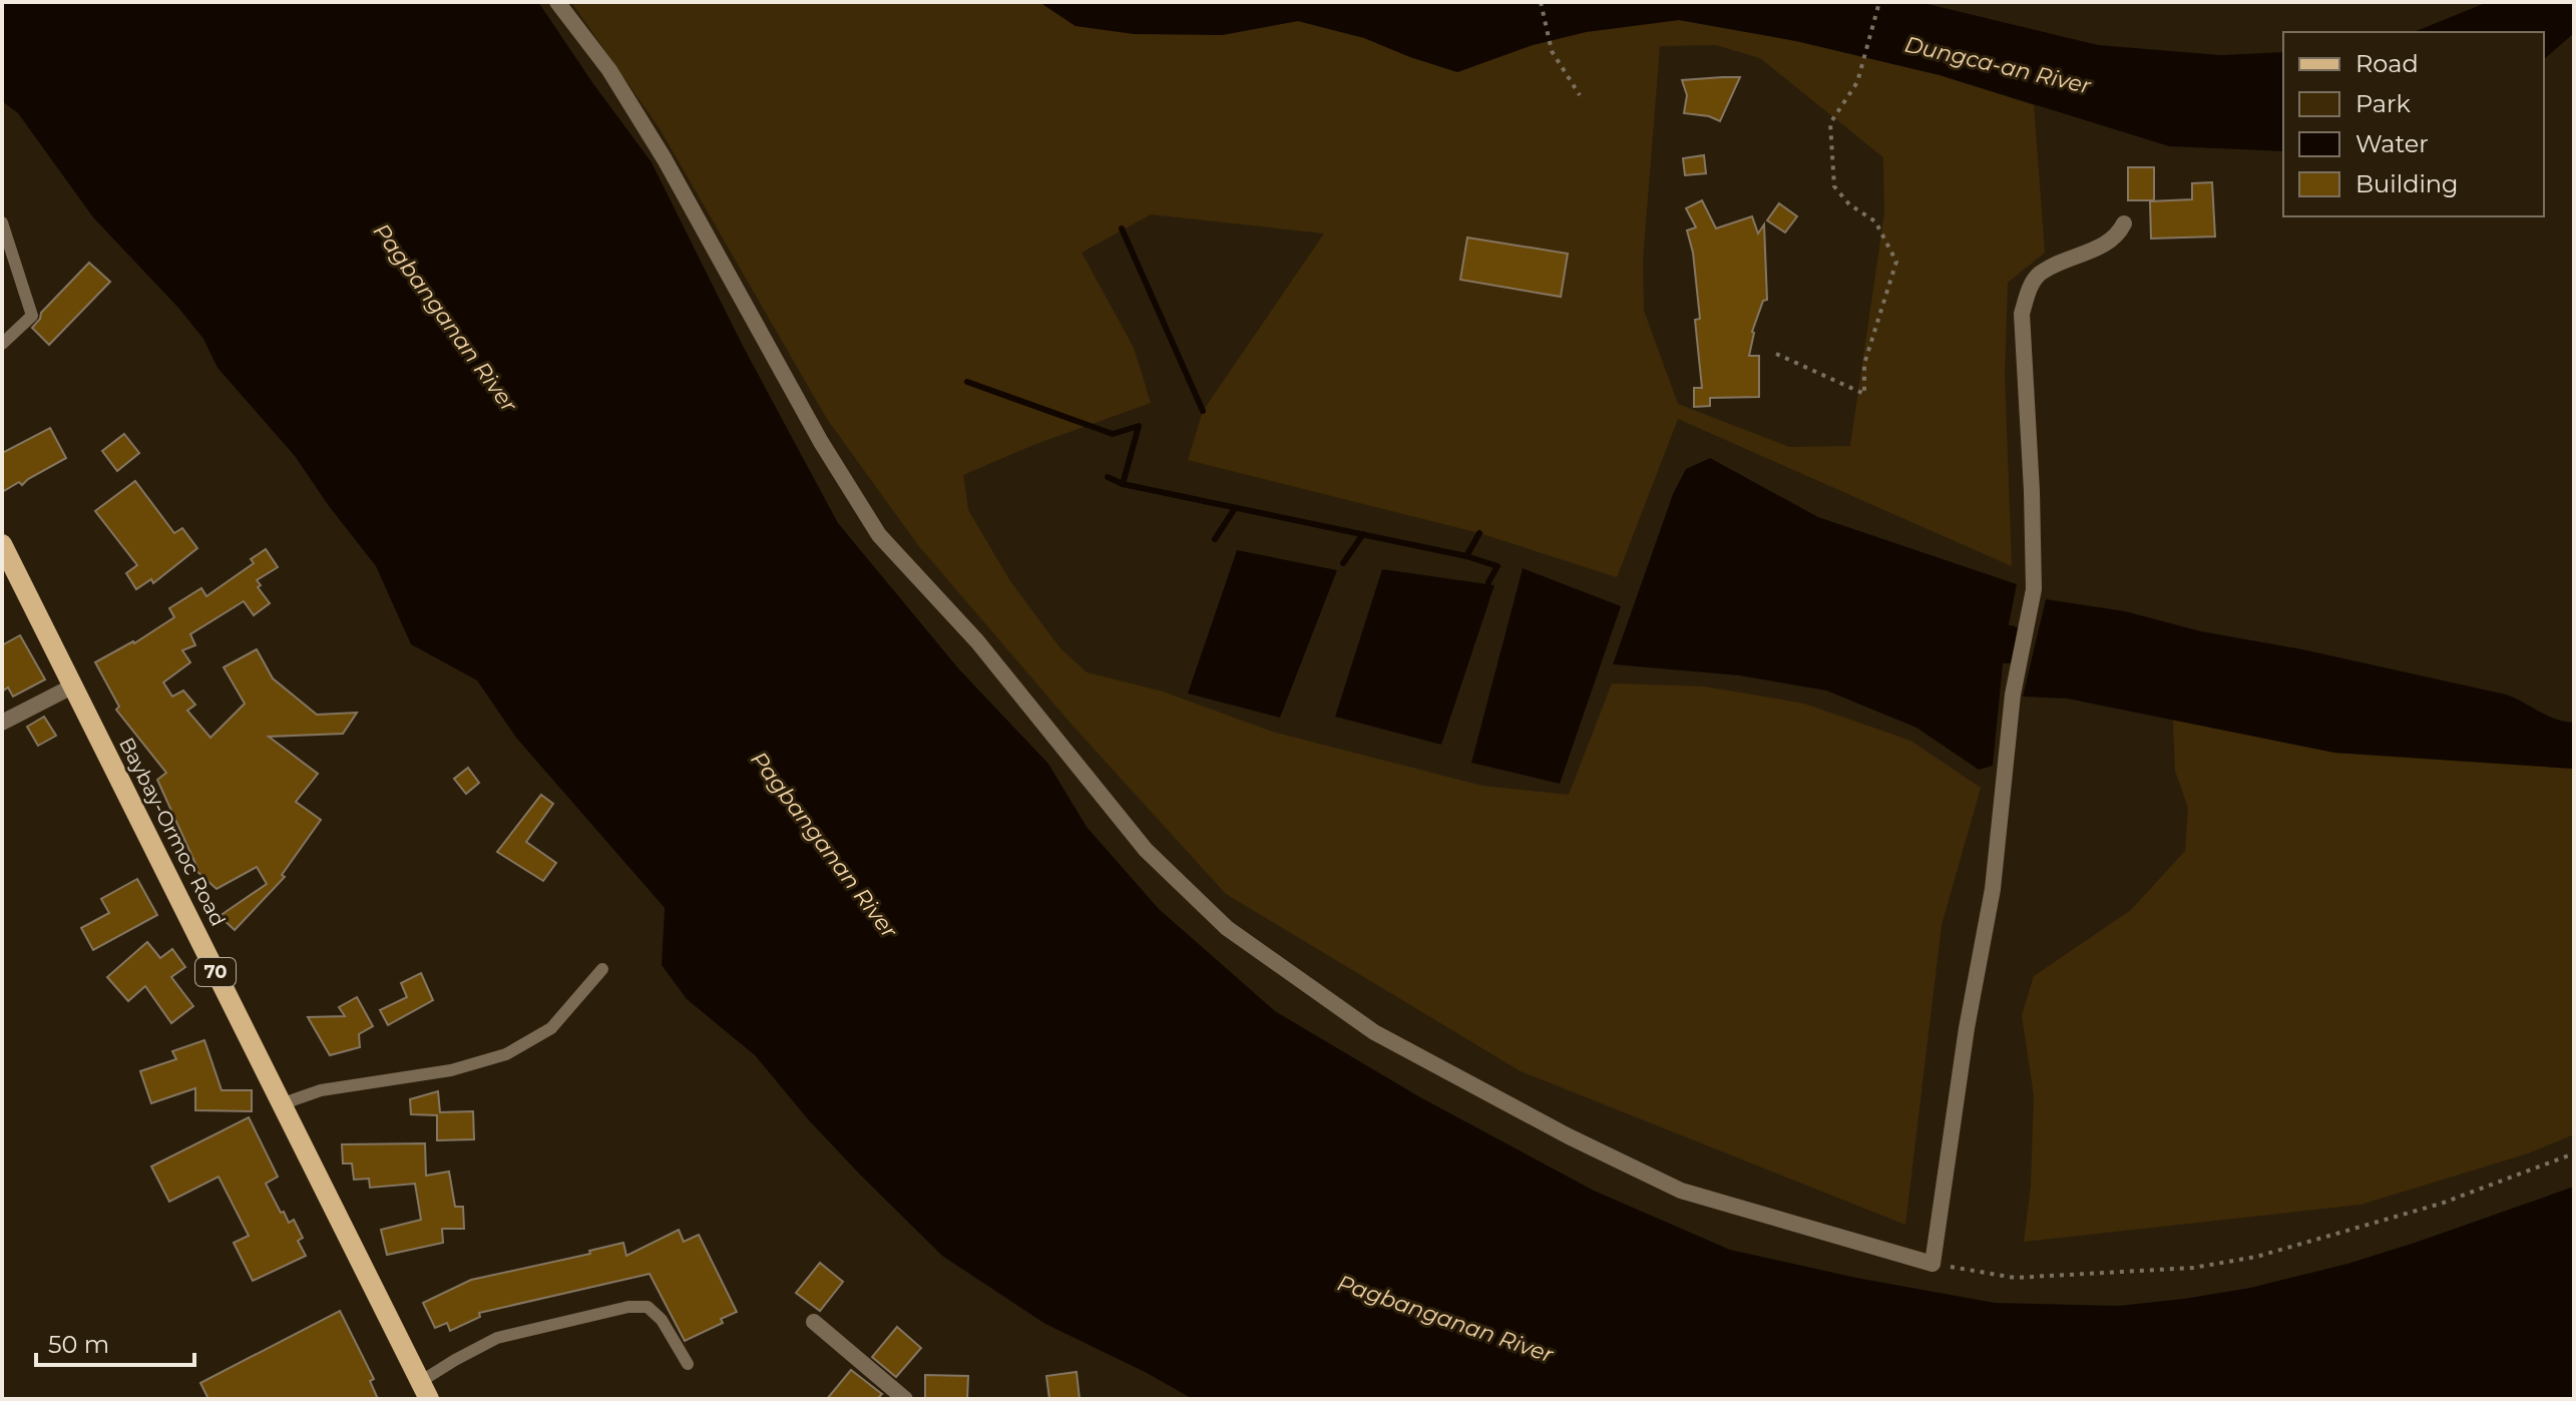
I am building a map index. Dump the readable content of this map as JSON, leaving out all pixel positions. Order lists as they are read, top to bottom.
{
  "streets": {
    "main road": ["Baybay-Ormoc Road", "70"]
  },
  "water": ["Dungca-an River", "Pagbanganan River"],
  "legend": [
    "Road",
    "Park",
    "Water",
    "Building"
  ],
  "scale_bar": "50 m"
}
